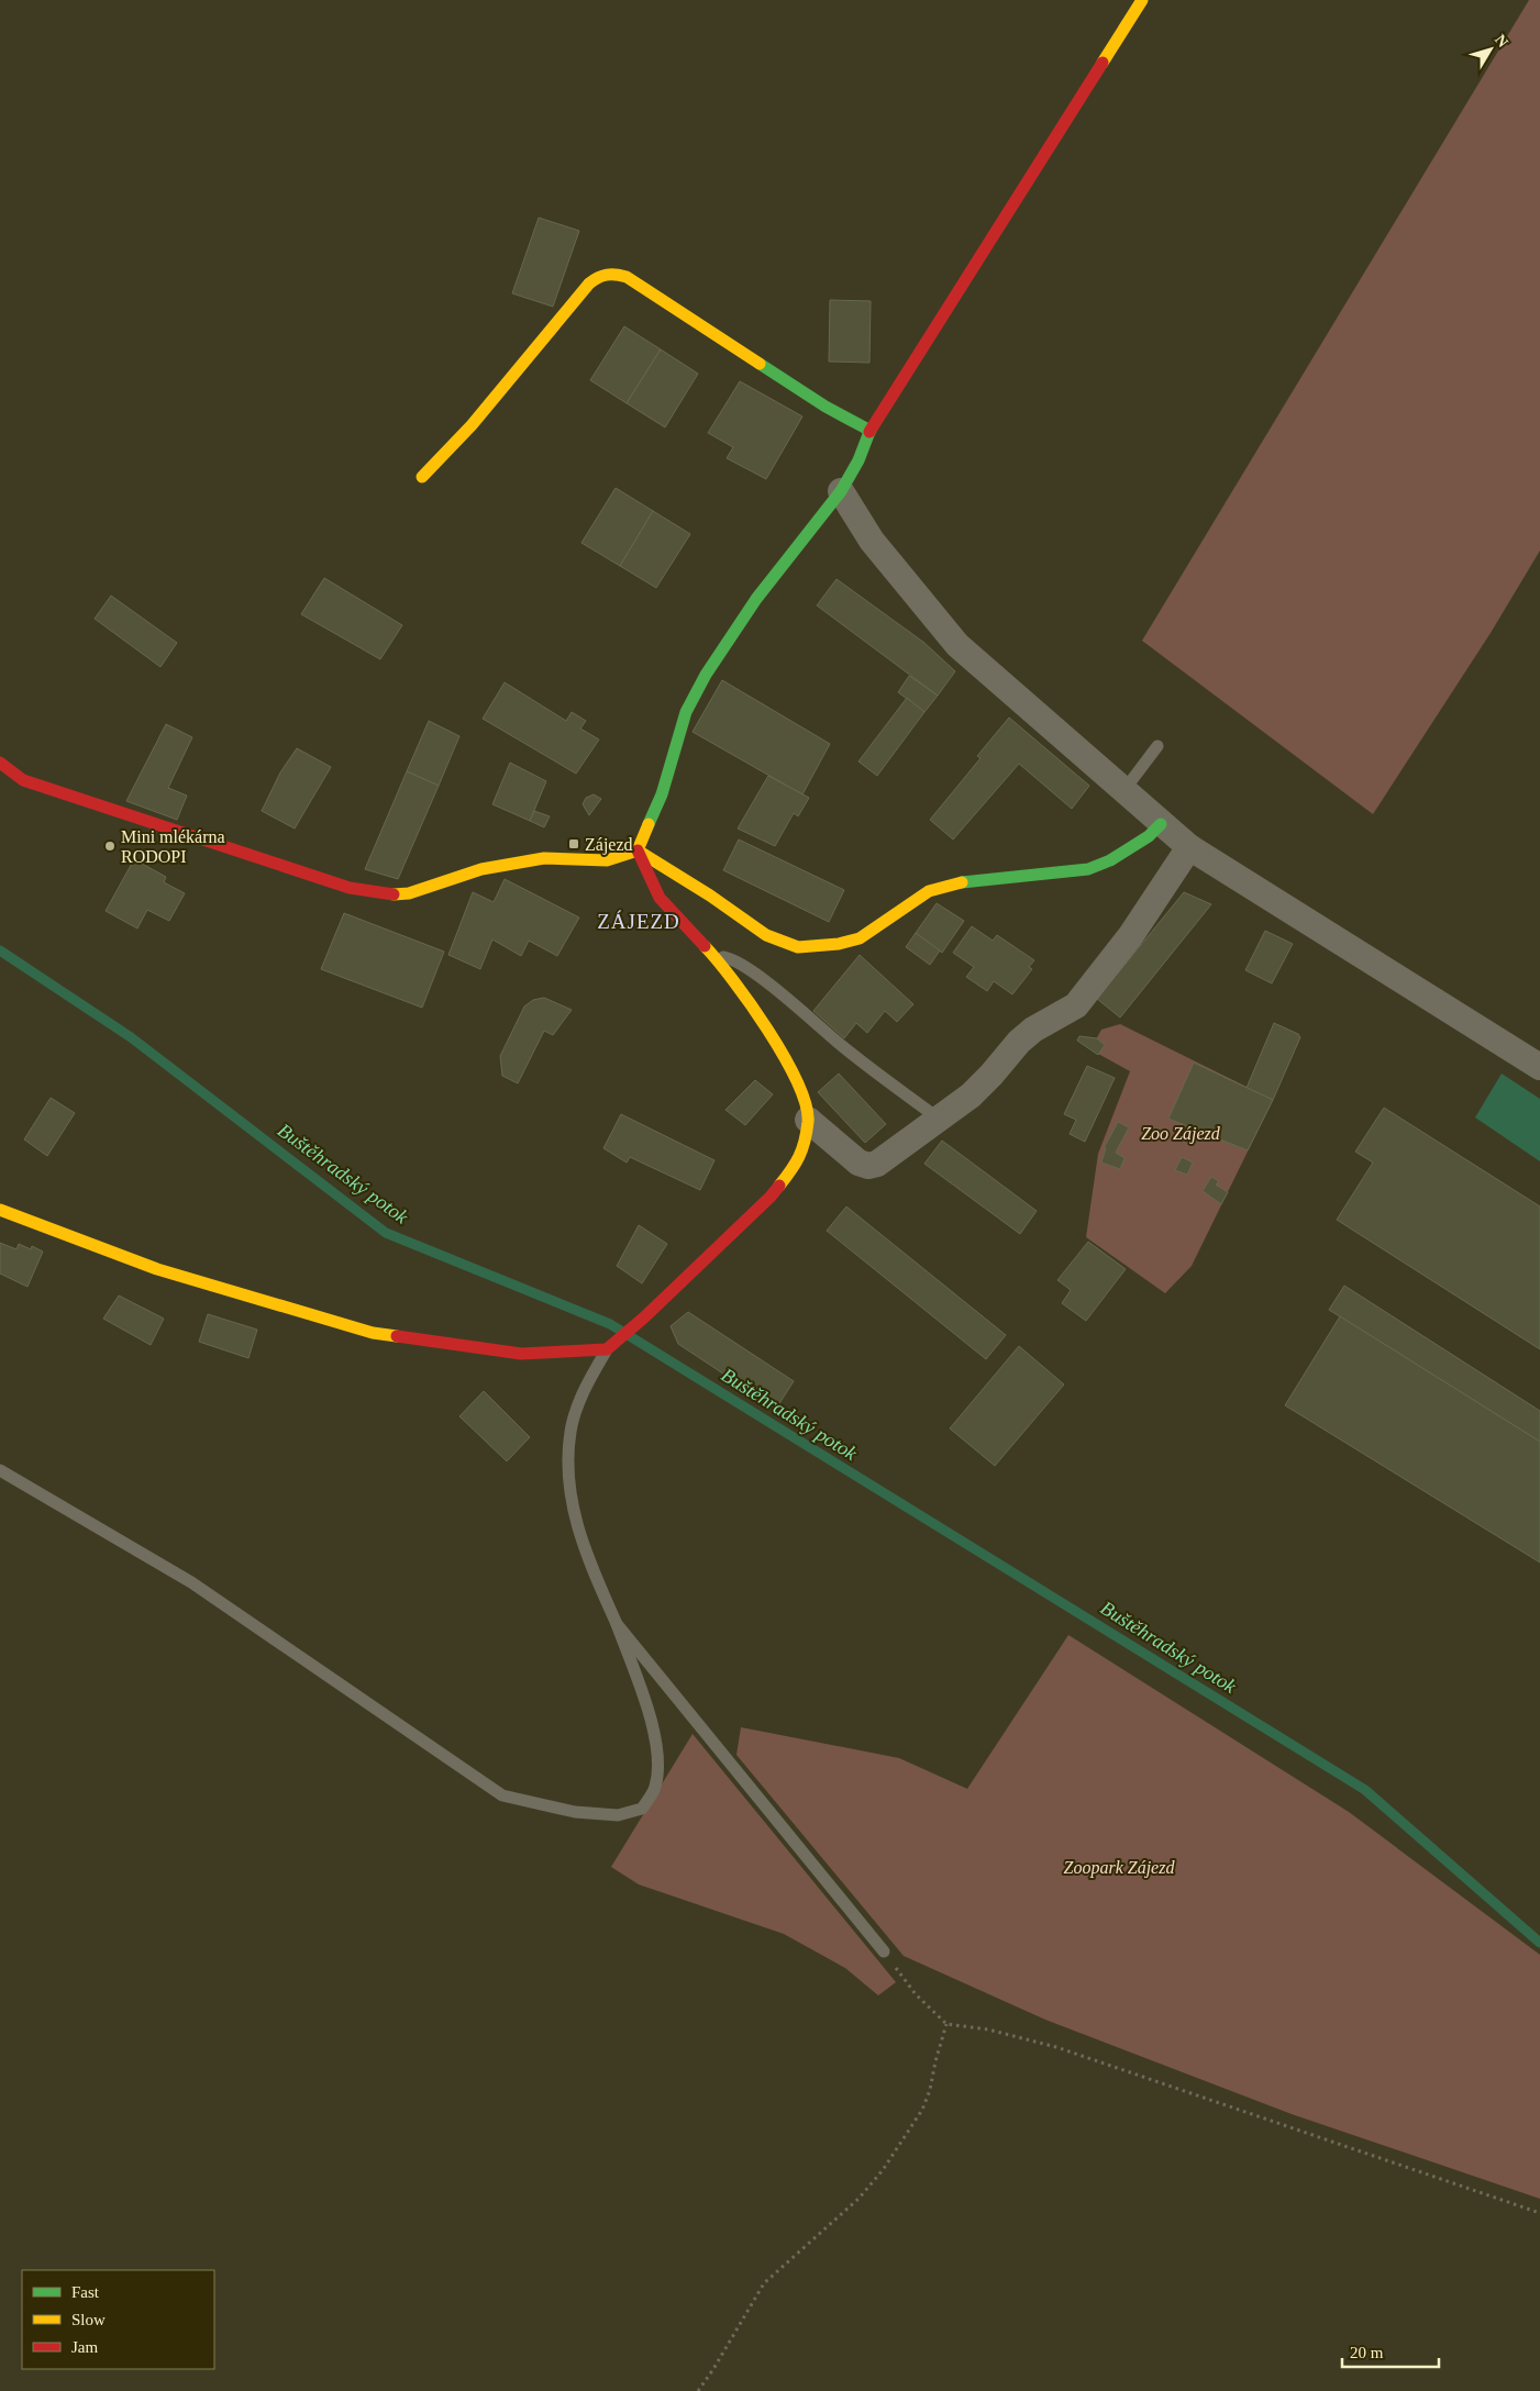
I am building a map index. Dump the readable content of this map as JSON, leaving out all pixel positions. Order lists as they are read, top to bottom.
{
  "districts": ["ZÁJEZD"],
  "water": ["Buštěhradský potok"],
  "parks": ["Zoo Zájezd", "Zoopark Zájezd"],
  "places": {
    "transit": ["Zájezd"],
    "other": ["Mini mlékárna RODOPI"]
  },
  "legend": ["Fast", "Slow", "Jam"],
  "scale_bar": "20 m",
  "north": "top right"
}
